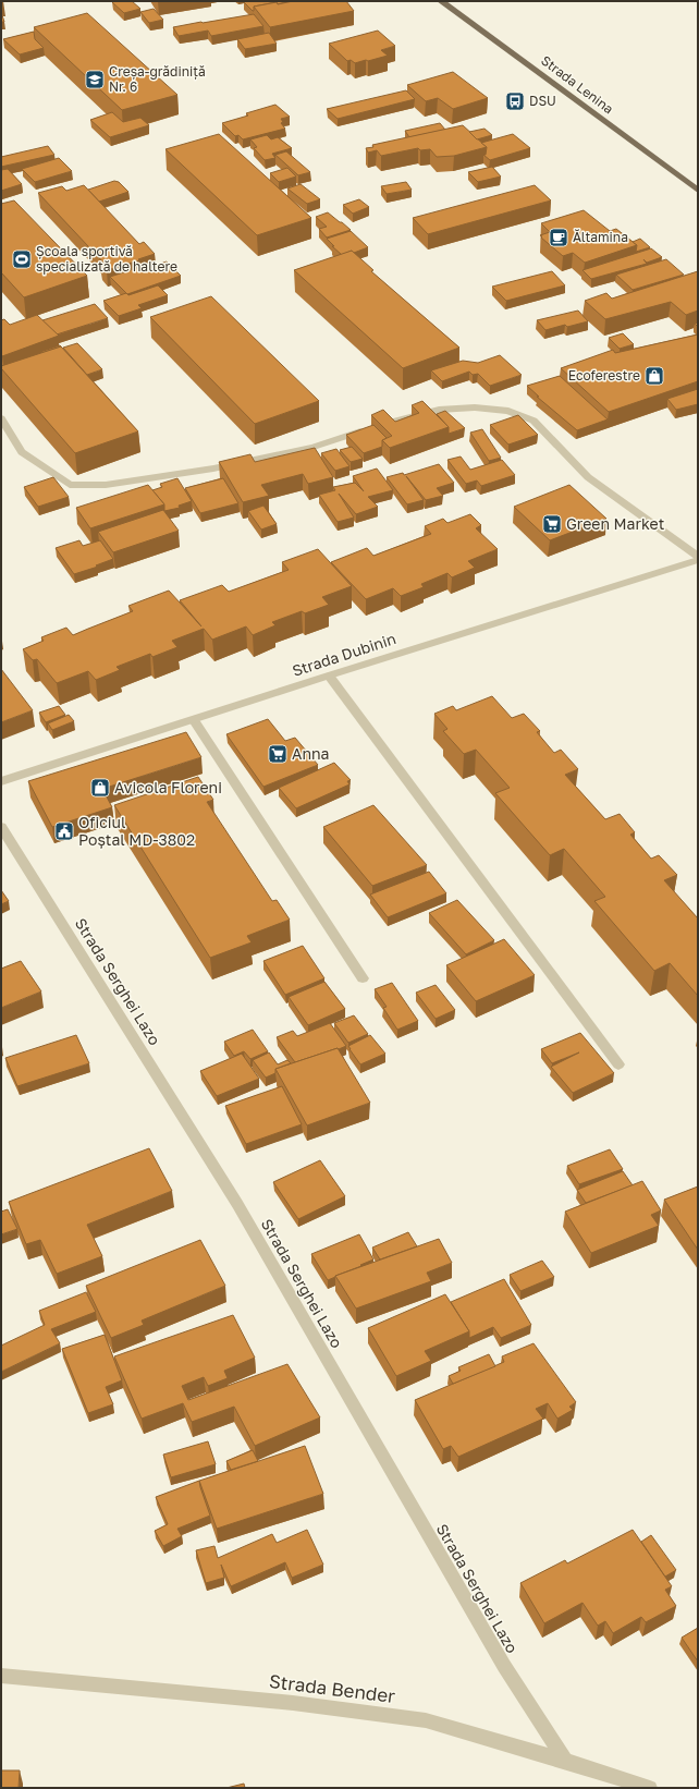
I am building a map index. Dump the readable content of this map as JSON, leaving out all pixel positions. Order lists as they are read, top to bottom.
{
  "streets": {
    "main road": ["Strada Lenina"],
    "street": ["Strada Dubinin", "Strada Serghei Lazo", "Strada Bender"]
  },
  "crossings": [
    ["Strada Serghei Lazo", "Strada Bender"]
  ],
  "places": {
    "school or university": ["Creșa-grădiniță Nr. 6"],
    "bus stop": ["DSU"],
    "cafe": ["Ăltamina"],
    "sports": ["Școala sportivă specializată de haltere"],
    "shop": ["Ecoferestre", "Avicola Floreni"],
    "supermarket": ["Green Market", "Anna"],
    "public building": ["Oficiul Poștal MD-3802"]
  }
}
